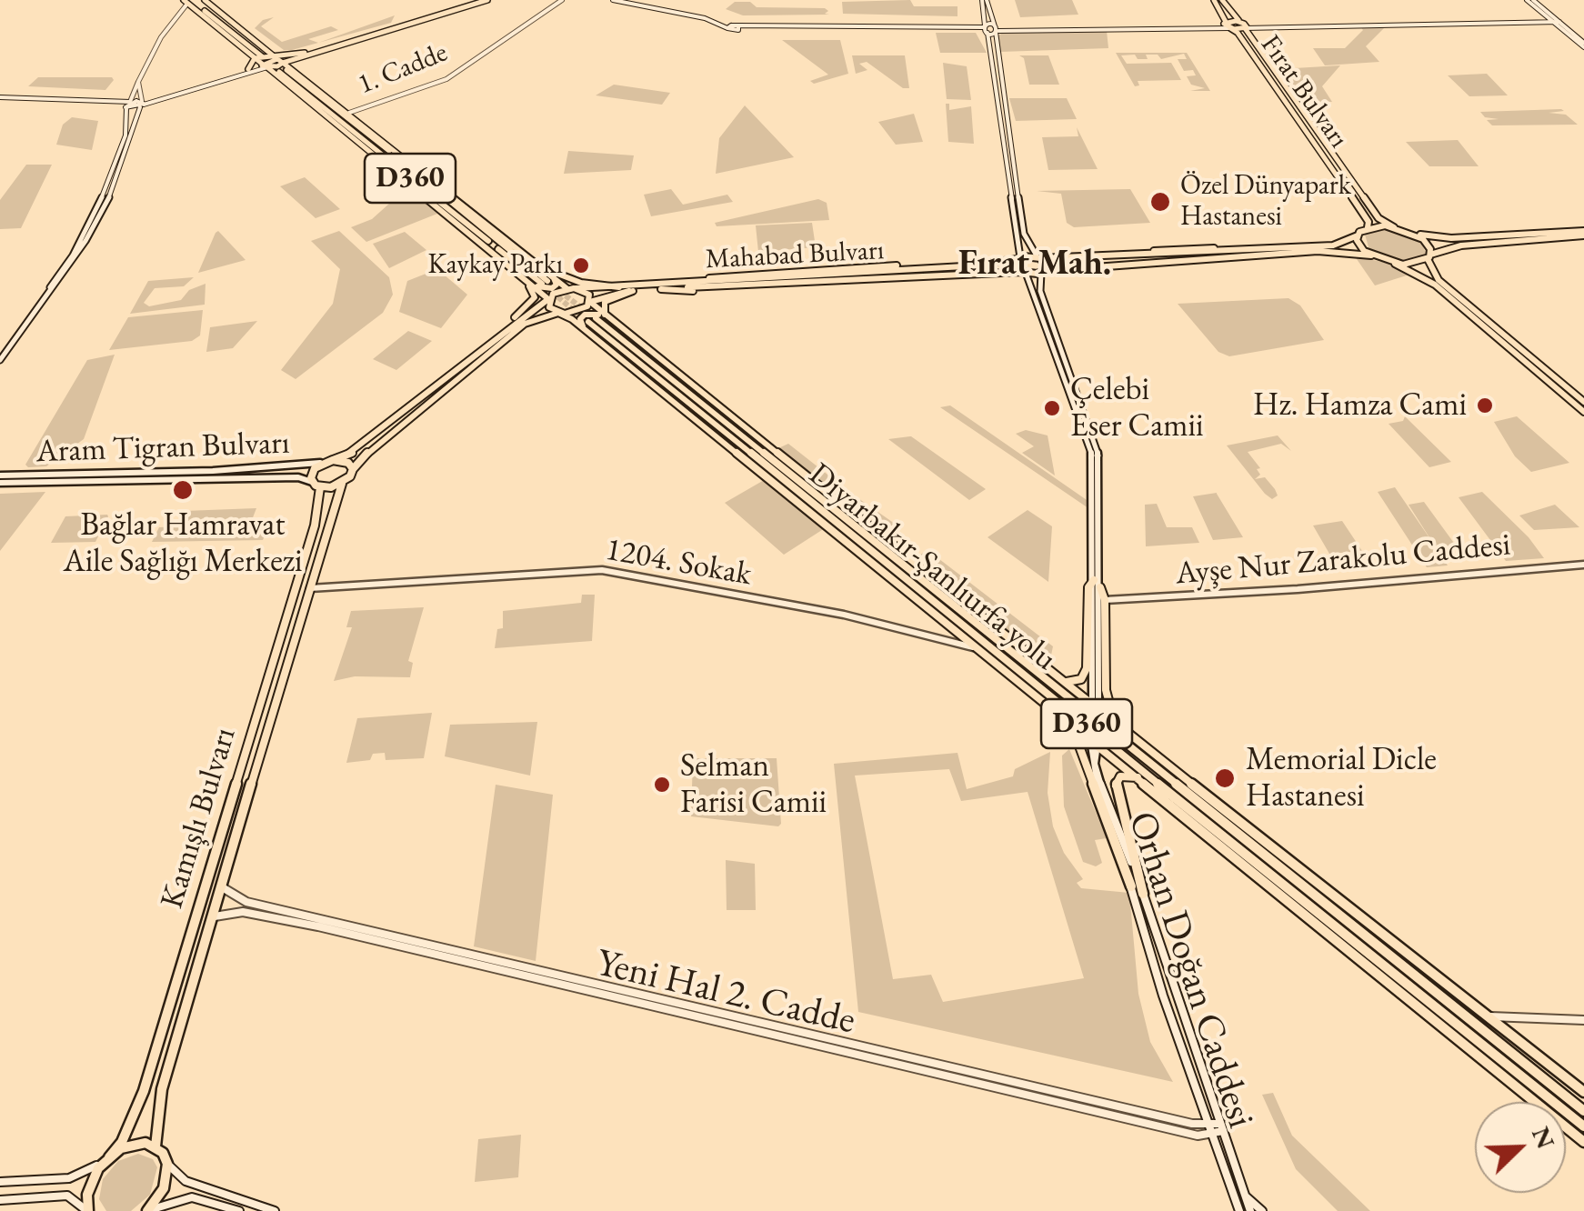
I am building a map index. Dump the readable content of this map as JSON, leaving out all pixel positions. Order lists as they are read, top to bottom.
{
  "streets": {
    "main road": [
      "1. Cadde",
      "Fırat Bulvarı",
      "D360",
      "Mahabad Bulvarı",
      "Aram Tigran Bulvarı",
      "Ayşe Nur Zarakolu Caddesi",
      "1204. Sokak",
      "Diyarbakır-Şanlıurfa yolu",
      "Kamışlı Bulvarı",
      "Orhan Doğan Caddesi",
      "Yeni Hal 2. Cadde"
    ]
  },
  "crossings": [
    ["Mahabad Bulvarı", "Kamışlı Bulvarı"],
    ["1204. Sokak", "Kamışlı Bulvarı"],
    ["Kamışlı Bulvarı", "Yeni Hal 2. Cadde"],
    ["Orhan Doğan Caddesi", "Yeni Hal 2. Cadde"]
  ],
  "districts": ["Fırat Mah."],
  "places": [
    "Özel Dünyapark Hastanesi",
    "Kaykay Parkı",
    "Hz. Hamza Cami",
    "Çelebi Eser Camii",
    "Bağlar Hamravat Aile Sağlığı Merkezi",
    "Memorial Dicle Hastanesi",
    "Selman Farisi Camii"
  ],
  "north": "top right"
}
